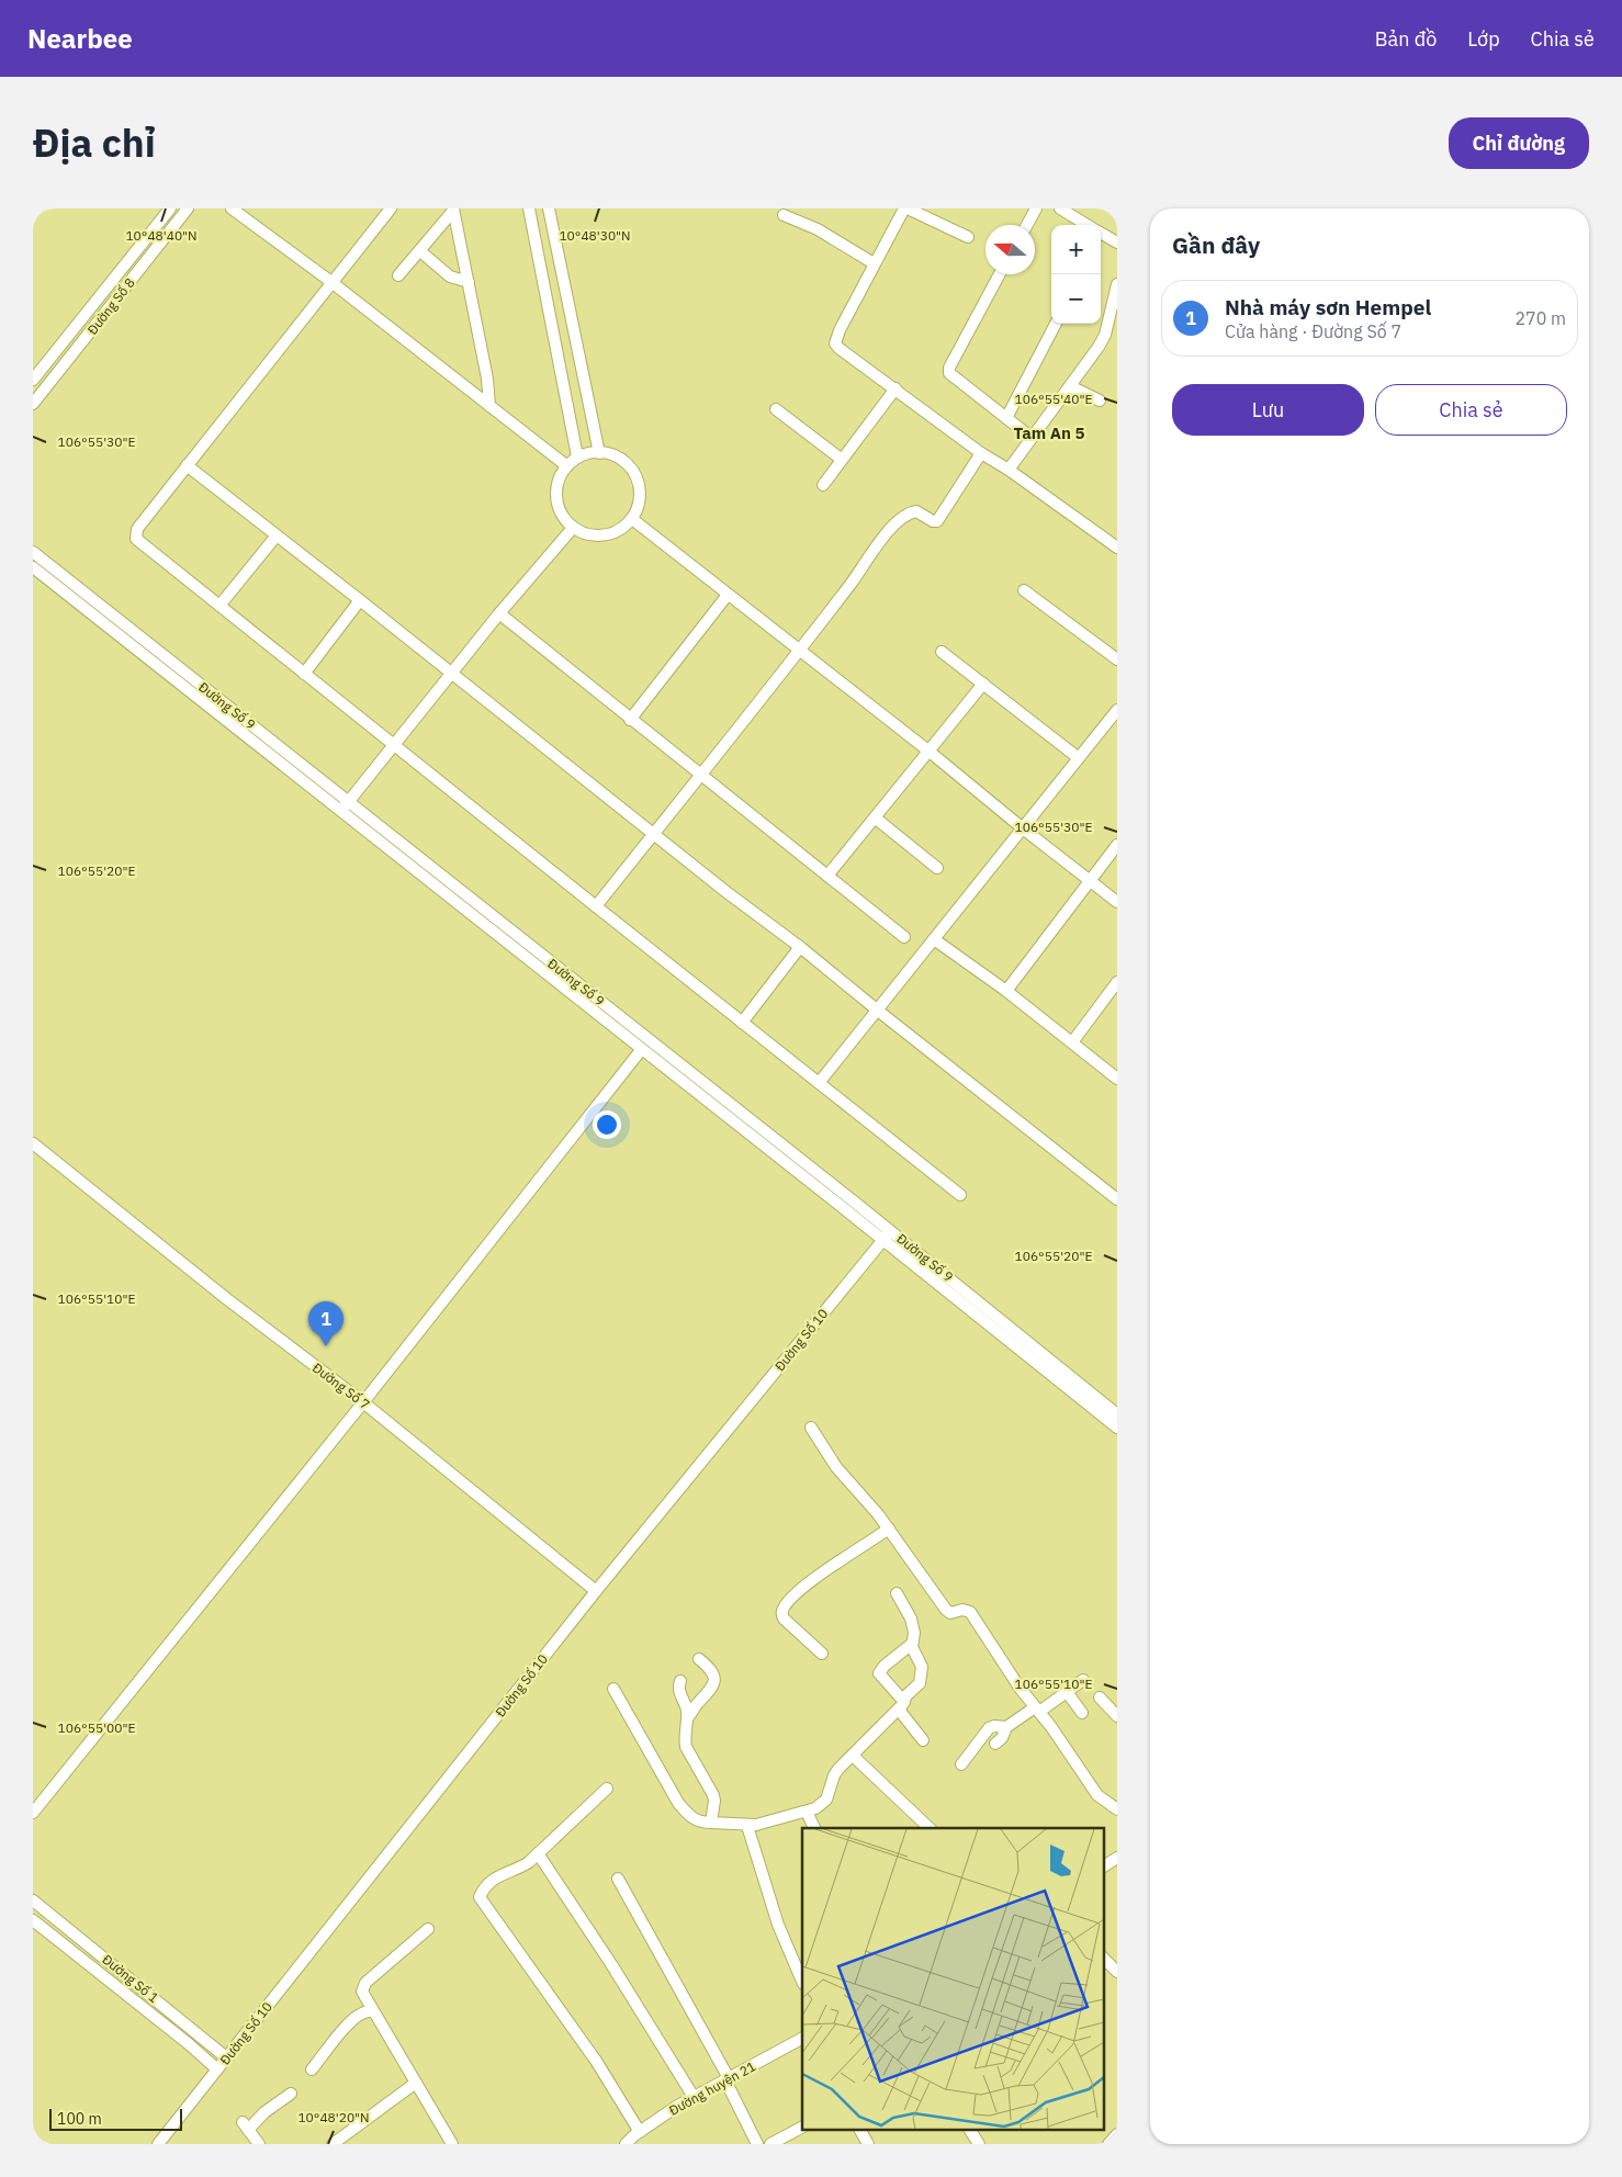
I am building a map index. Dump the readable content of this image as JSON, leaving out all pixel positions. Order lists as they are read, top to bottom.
{
  "streets": {
    "street": [
      "Đường Số 8",
      "Đường Số 9",
      "Đường Số 10",
      "Đường Số 7",
      "Đường Số 1",
      "Đường huyện 21"
    ]
  },
  "crossings": [
    ["Đường Số 9", "Đường Số 10"],
    ["Đường Số 10", "Đường Số 7"],
    ["Đường Số 10", "Đường Số 1"]
  ],
  "districts": ["Tam An 5"],
  "scale_bar": "100 m",
  "north": "left",
  "page": {
    "header": "Nearbee",
    "nav": ["Bản đồ", "Lớp", "Chia sẻ"],
    "title": "Địa chỉ",
    "buttons": [
      "Chỉ đường",
      ["Lưu", "Chia sẻ"]
    ],
    "heading": "Gần đây",
    "map_buttons": ["+", "−"],
    "list": [
      {
        "mark": "1",
        "name": "Nhà máy sơn Hempel",
        "note": "Cửa hàng · Đường Số 7",
        "value": "270 m"
      }
    ],
    "pins": "1",
    "scale": "100 m"
  },
  "coordinates": [
    "10°48'40\"N",
    "10°48'30\"N",
    "106°55'40\"E",
    "106°55'30\"E",
    "106°55'20\"E",
    "106°55'10\"E",
    "106°55'00\"E",
    "10°48'20\"N"
  ]
}
